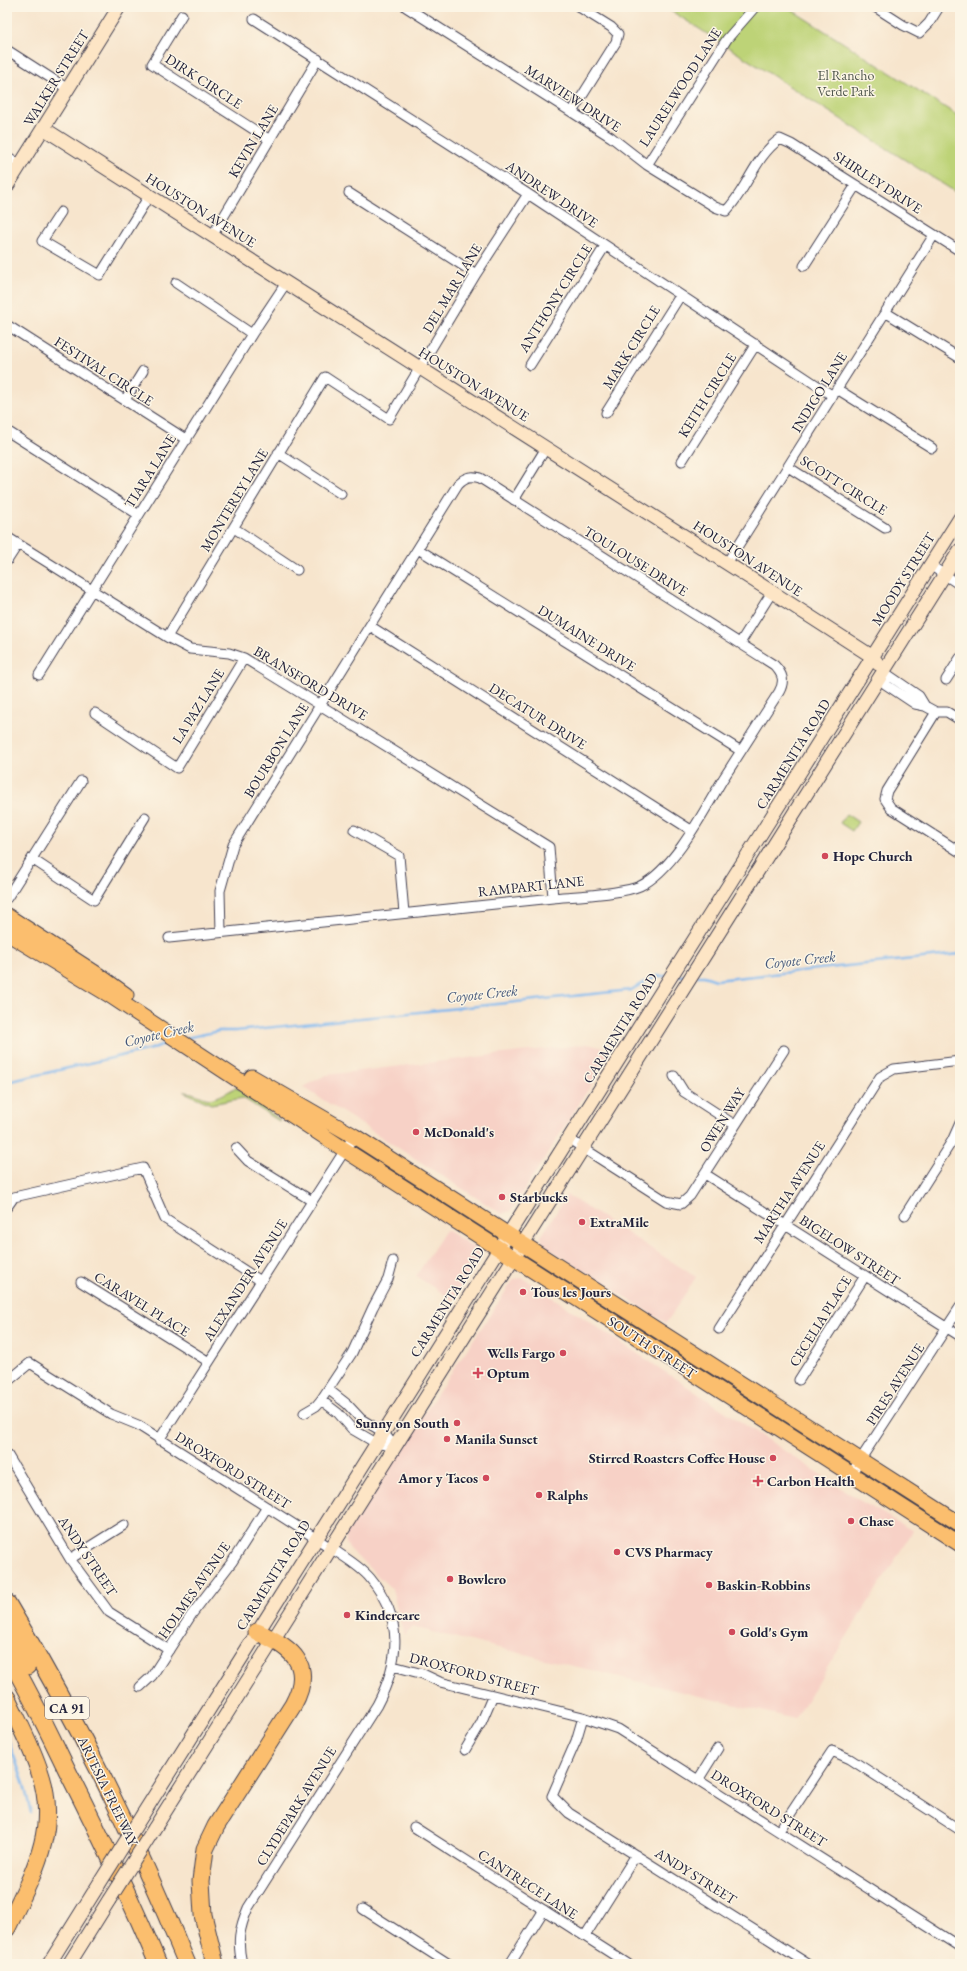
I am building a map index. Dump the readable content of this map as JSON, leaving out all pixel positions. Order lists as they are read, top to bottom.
{
  "streets": {
    "highway": ["CA 91", "ARTESIA FREEWAY"],
    "main road": [
      "WALKER STREET",
      "HOUSTON AVENUE",
      "MOODY STREET",
      "CARMENITA ROAD",
      "SOUTH STREET"
    ],
    "street": [
      "DIRK CIRCLE",
      "LAURELWOOD LANE",
      "MARVIEW DRIVE",
      "KEVIN LANE",
      "SHIRLEY DRIVE",
      "ANDREW DRIVE",
      "DEL MAR LANE",
      "ANTHONY CIRCLE",
      "MARK CIRCLE",
      "FESTIVAL CIRCLE",
      "INDIGO LANE",
      "KEITH CIRCLE",
      "TIARA LANE",
      "SCOTT CIRCLE",
      "MONTEREY LANE",
      "TOULOUSE DRIVE",
      "DUMAINE DRIVE",
      "BRANSFORD DRIVE",
      "LA PAZ LANE",
      "DECATUR DRIVE",
      "BOURBON LANE",
      "RAMPART LANE",
      "OWEN WAY",
      "MARTHA AVENUE",
      "BIGELOW STREET",
      "ALEXANDER AVENUE",
      "CARAVEL PLACE",
      "CECELIA PLACE",
      "PIRES AVENUE",
      "DROXFORD STREET",
      "ANDY STREET",
      "HOLMES AVENUE",
      "CLYDEPARK AVENUE",
      "CANTRECE LANE"
    ]
  },
  "crossings": [
    ["WALKER STREET", "HOUSTON AVENUE"],
    ["DIRK CIRCLE", "KEVIN LANE"],
    ["LAURELWOOD LANE", "MARVIEW DRIVE"],
    ["MARVIEW DRIVE", "SHIRLEY DRIVE"],
    ["KEVIN LANE", "ANDREW DRIVE"],
    ["KEVIN LANE", "HOUSTON AVENUE"],
    ["SHIRLEY DRIVE", "INDIGO LANE"],
    ["ANDREW DRIVE", "DEL MAR LANE"],
    ["ANDREW DRIVE", "ANTHONY CIRCLE"],
    ["ANDREW DRIVE", "MARK CIRCLE"],
    ["ANDREW DRIVE", "INDIGO LANE"],
    ["ANDREW DRIVE", "KEITH CIRCLE"],
    ["HOUSTON AVENUE", "DEL MAR LANE"],
    ["HOUSTON AVENUE", "INDIGO LANE"],
    ["HOUSTON AVENUE", "TIARA LANE"],
    ["HOUSTON AVENUE", "MOODY STREET"],
    ["HOUSTON AVENUE", "CARMENITA ROAD"],
    ["DEL MAR LANE", "MONTEREY LANE"],
    ["FESTIVAL CIRCLE", "TIARA LANE"],
    ["INDIGO LANE", "SCOTT CIRCLE"],
    ["TIARA LANE", "BRANSFORD DRIVE"],
    ["MONTEREY LANE", "BRANSFORD DRIVE"],
    ["TOULOUSE DRIVE", "BOURBON LANE"],
    ["TOULOUSE DRIVE", "RAMPART LANE"],
    ["MOODY STREET", "CARMENITA ROAD"],
    ["DUMAINE DRIVE", "BOURBON LANE"],
    ["DUMAINE DRIVE", "RAMPART LANE"],
    ["BRANSFORD DRIVE", "LA PAZ LANE"],
    ["BRANSFORD DRIVE", "BOURBON LANE"],
    ["BRANSFORD DRIVE", "RAMPART LANE"],
    ["DECATUR DRIVE", "BOURBON LANE"],
    ["DECATUR DRIVE", "RAMPART LANE"],
    ["BOURBON LANE", "RAMPART LANE"],
    ["CARMENITA ROAD", "SOUTH STREET"],
    ["CARMENITA ROAD", "DROXFORD STREET"],
    ["OWEN WAY", "BIGELOW STREET"],
    ["MARTHA AVENUE", "BIGELOW STREET"],
    ["BIGELOW STREET", "CECELIA PLACE"],
    ["BIGELOW STREET", "PIRES AVENUE"],
    ["ALEXANDER AVENUE", "CARAVEL PLACE"],
    ["ALEXANDER AVENUE", "SOUTH STREET"],
    ["ALEXANDER AVENUE", "DROXFORD STREET"],
    ["SOUTH STREET", "PIRES AVENUE"],
    ["DROXFORD STREET", "ANDY STREET"],
    ["DROXFORD STREET", "HOLMES AVENUE"],
    ["DROXFORD STREET", "CLYDEPARK AVENUE"],
    ["ANDY STREET", "HOLMES AVENUE"]
  ],
  "water": ["Coyote Creek"],
  "parks": ["El Rancho Verde Park"],
  "places": {
    "other": [
      "Hope Church",
      "McDonald's",
      "Starbucks",
      "ExtraMile",
      "Tous les Jours",
      "Wells Fargo",
      "Sunny on South",
      "Manila Sunset",
      "Stirred Roasters Coffee House",
      "Amor y Tacos",
      "Ralphs",
      "Chase",
      "CVS Pharmacy",
      "Bowlero",
      "Baskin-Robbins",
      "Kindercare",
      "Gold's Gym"
    ],
    "health": ["Optum", "Carbon Health"]
  }
}
